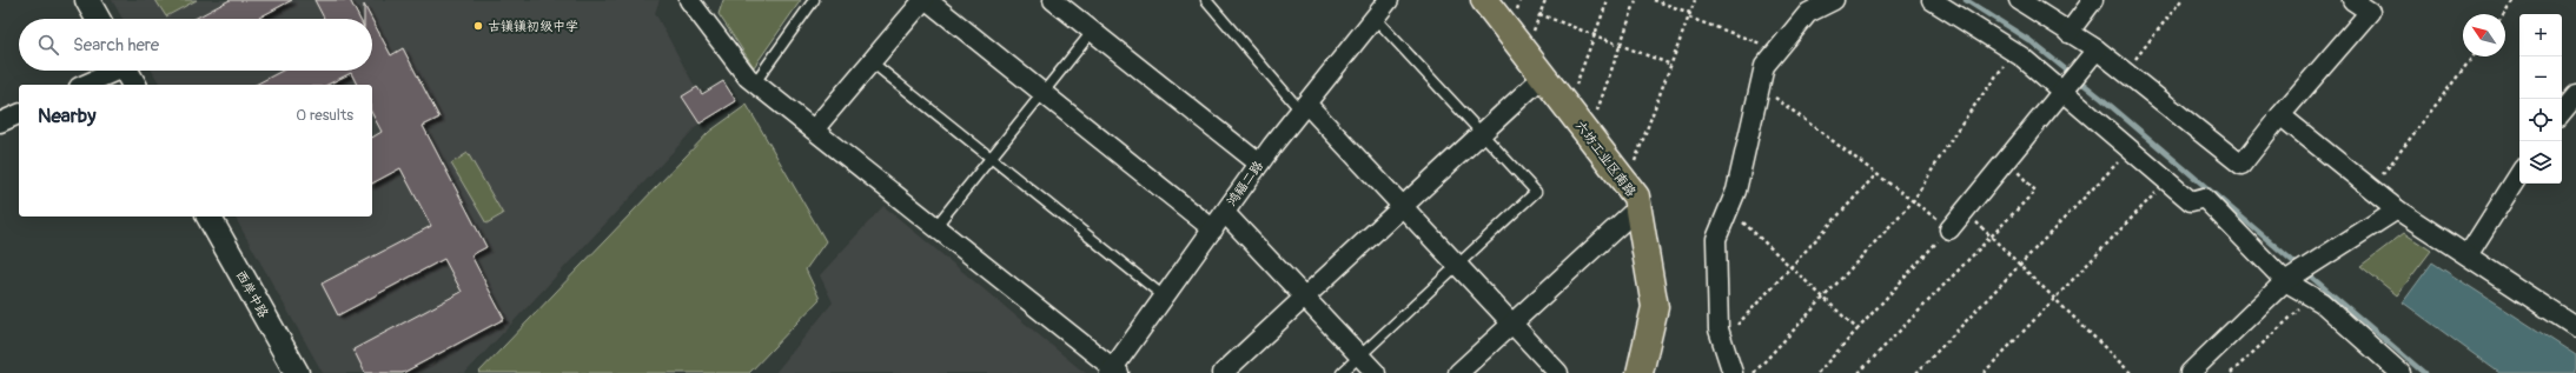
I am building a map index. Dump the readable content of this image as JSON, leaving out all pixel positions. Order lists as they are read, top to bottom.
{
  "streets": {
    "main road": ["六坊工业区南路"],
    "street": ["鸿福二路", "西岸中路"]
  },
  "places": ["古镇镇初级中学"],
  "north": "top left",
  "page": {
    "map_buttons": ["+", "−"],
    "search": "Search here",
    "heading": ["Nearby", "0 results"]
  }
}
